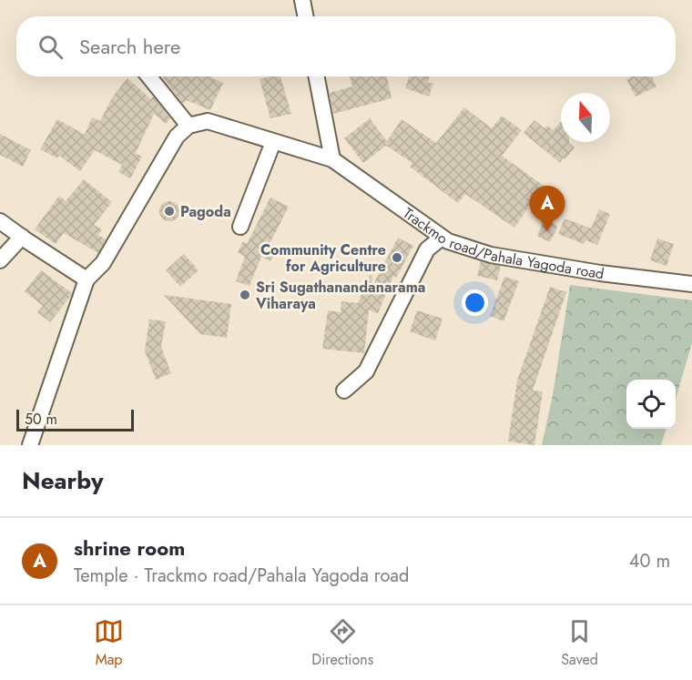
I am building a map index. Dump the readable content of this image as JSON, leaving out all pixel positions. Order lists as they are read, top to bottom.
{
  "streets": {
    "street": ["Trackmo road/Pahala Yagoda road"]
  },
  "places": ["Pagoda", "Community Centre for Agriculture", "Sri Sugathanandanarama Viharaya"],
  "scale_bar": "50 m",
  "north": "top",
  "page": {
    "search": "Search here",
    "pins": "A",
    "scale": "50 m",
    "heading": "Nearby",
    "list": [
      {
        "mark": "A",
        "name": "shrine room",
        "note": "Temple · Trackmo road/Pahala Yagoda road",
        "value": "40 m"
      }
    ],
    "nav": ["Map", "Directions", "Saved"]
  }
}
